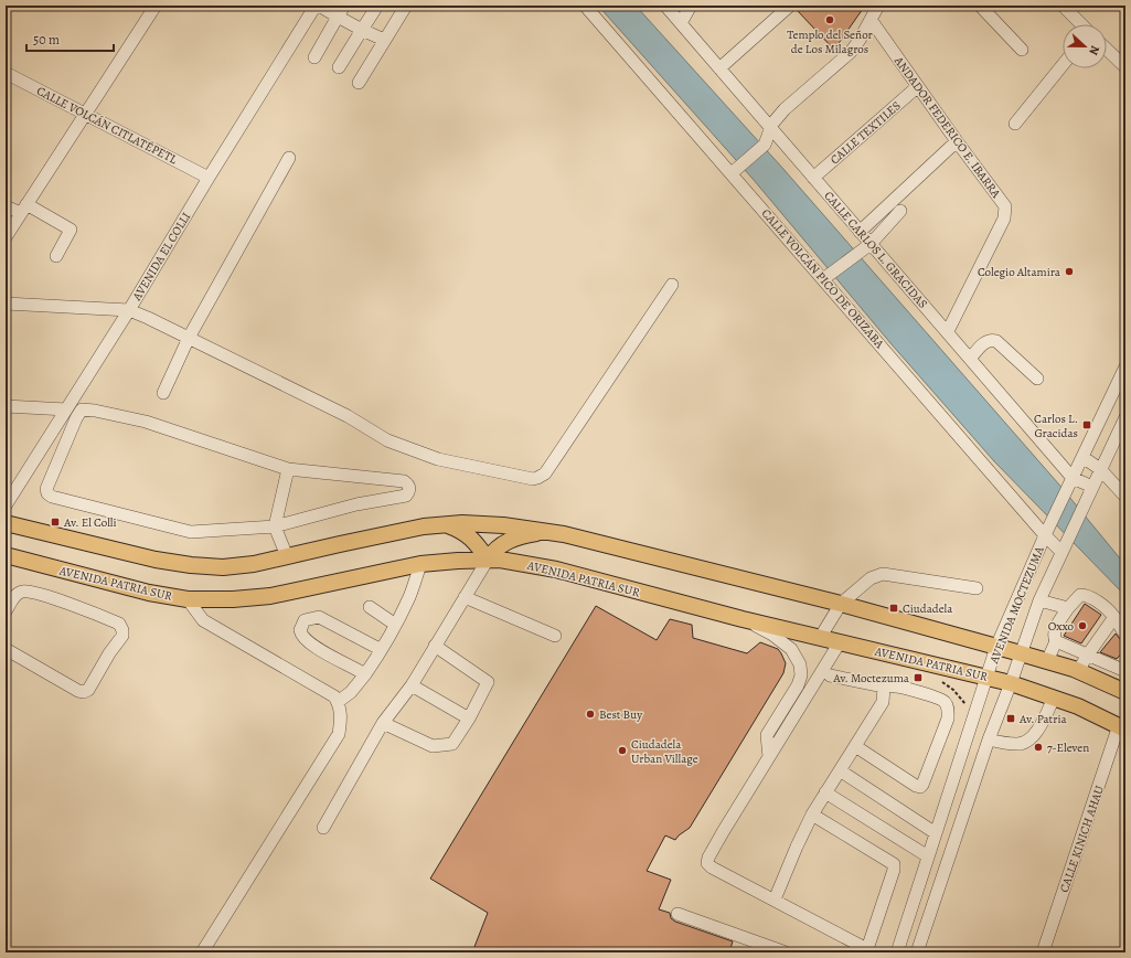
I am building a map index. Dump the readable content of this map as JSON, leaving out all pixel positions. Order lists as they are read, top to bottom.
{
  "streets": {
    "main road": ["AVENIDA PATRIA SUR"],
    "street": [
      "CALLE VOLCÁN CITLATÉPETL",
      "ANDADOR FEDERICO E. IBARRA",
      "CALLE TEXTILES",
      "CALLE CARLOS L. GRACIDAS",
      "AVENIDA EL COLLI",
      "CALLE VOLCÁN PICO DE ORIZABA",
      "AVENIDA MOCTEZUMA",
      "CALLE KINICH AHAU"
    ]
  },
  "crossings": [
    ["CALLE VOLCÁN CITLATÉPETL", "AVENIDA EL COLLI"],
    ["ANDADOR FEDERICO E. IBARRA", "CALLE TEXTILES"],
    ["ANDADOR FEDERICO E. IBARRA", "CALLE CARLOS L. GRACIDAS"],
    ["CALLE TEXTILES", "CALLE CARLOS L. GRACIDAS"],
    ["CALLE CARLOS L. GRACIDAS", "AVENIDA MOCTEZUMA"],
    ["CALLE VOLCÁN PICO DE ORIZABA", "AVENIDA MOCTEZUMA"],
    ["AVENIDA PATRIA SUR", "AVENIDA MOCTEZUMA"],
    ["AVENIDA PATRIA SUR", "CALLE KINICH AHAU"]
  ],
  "places": {
    "other": [
      "Templo del Señor de Los Milagros",
      "Colegio Altamira",
      "Oxxo",
      "Best Buy",
      "7-Eleven",
      "Ciudadela Urban Village"
    ],
    "transit": [
      "Carlos L. Gracidas",
      "Av. El Colli",
      "Ciudadela",
      "Av. Moctezuma",
      "Av. Patria"
    ]
  },
  "scale_bar": "50 m",
  "north": "right"
}
